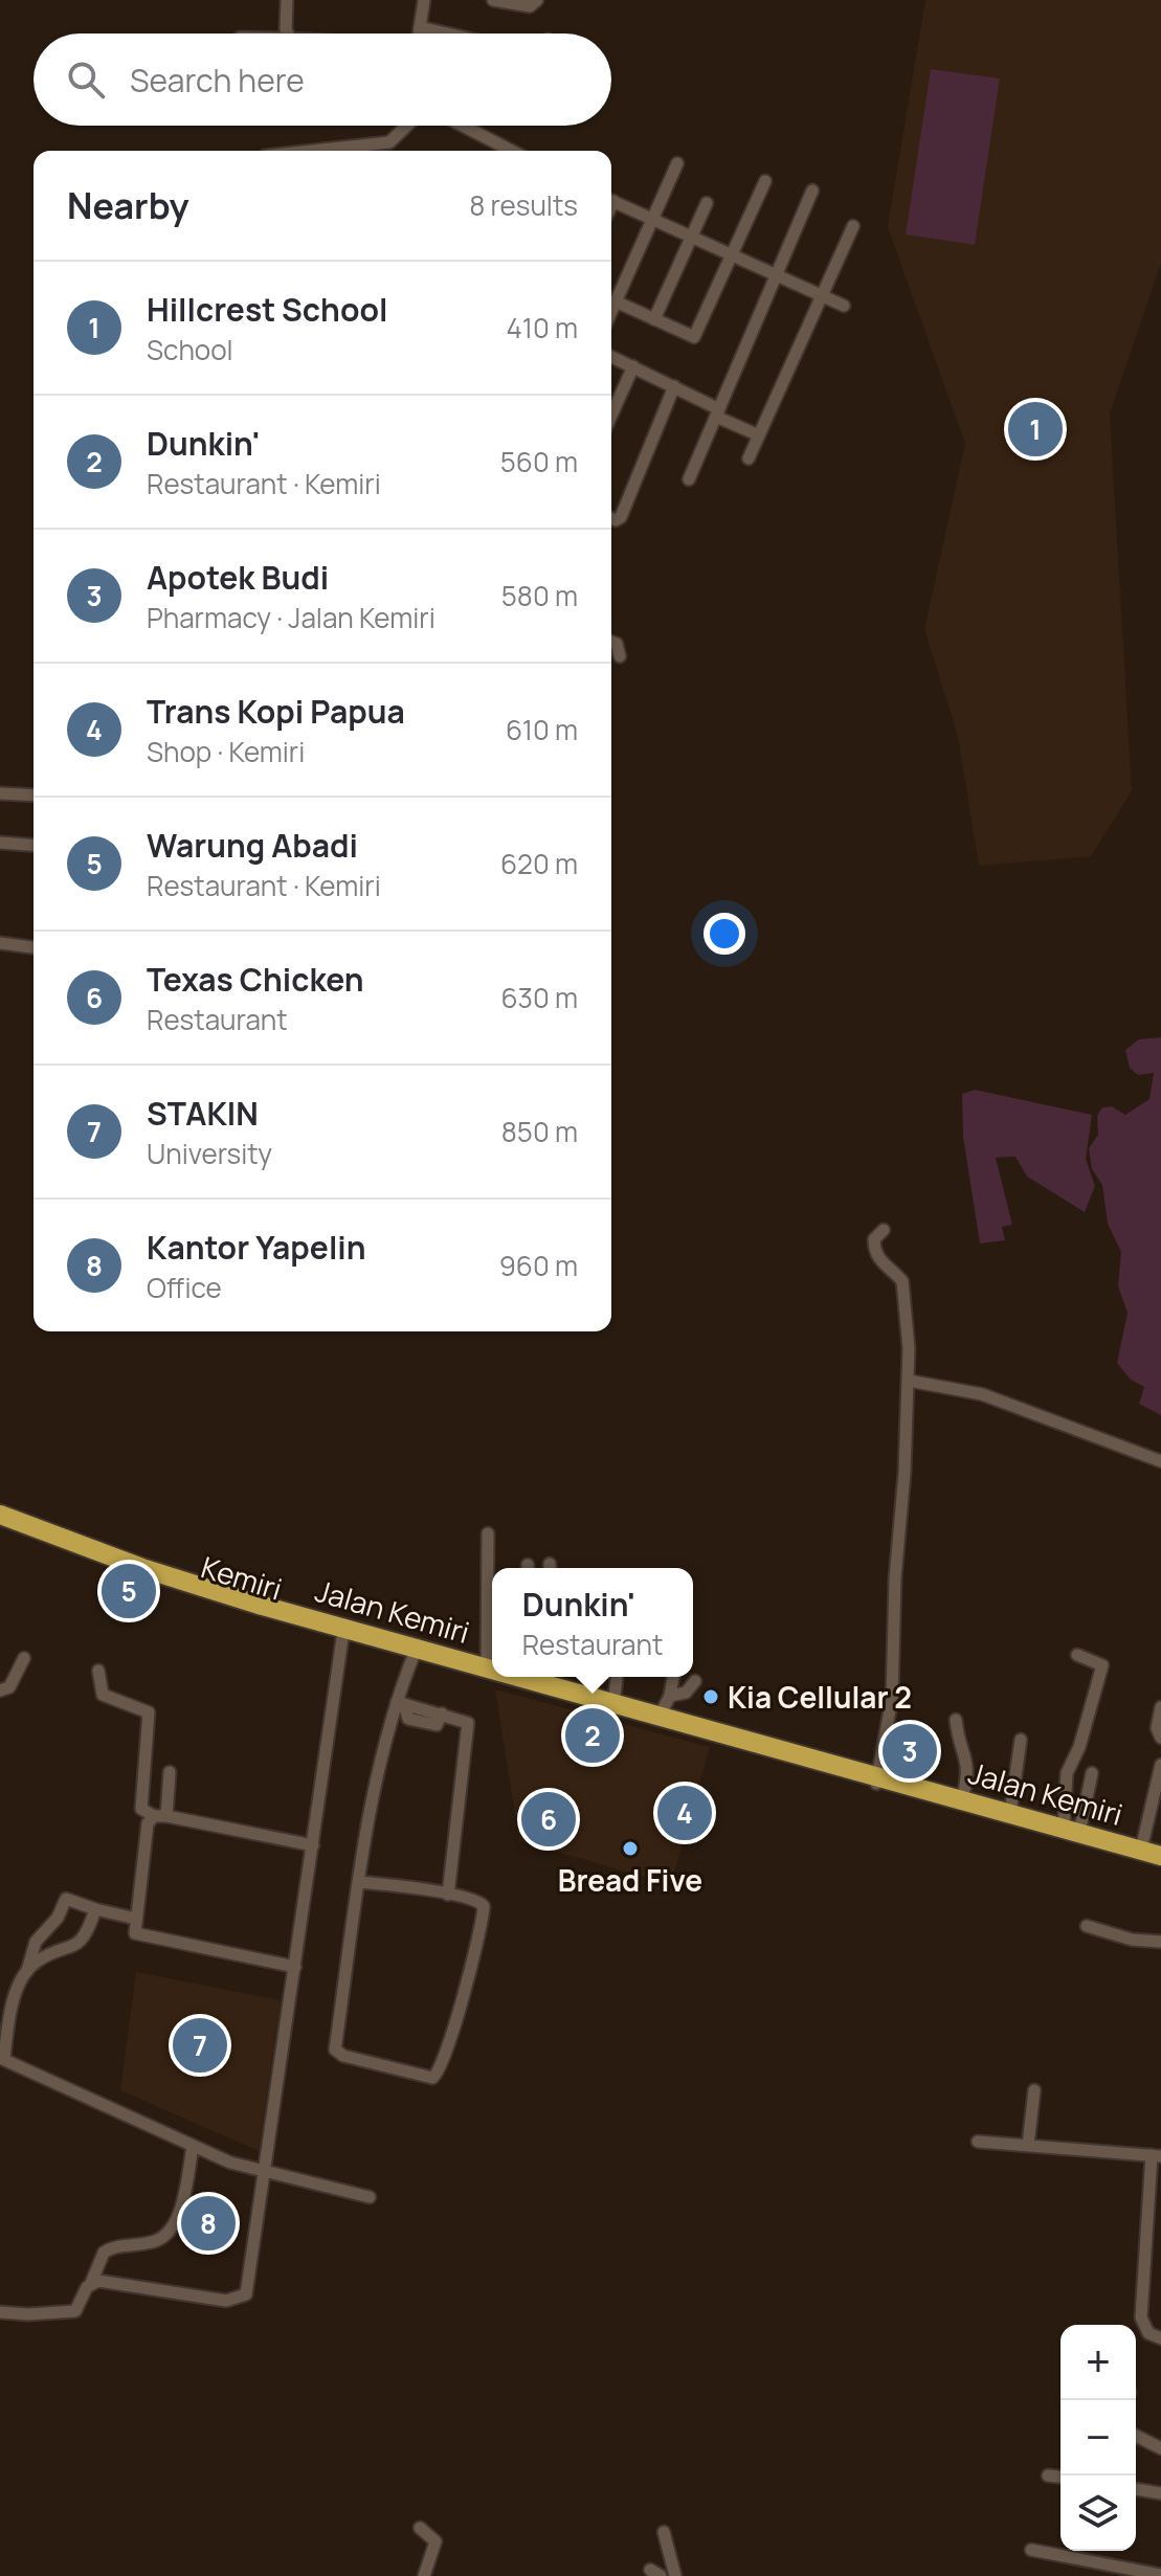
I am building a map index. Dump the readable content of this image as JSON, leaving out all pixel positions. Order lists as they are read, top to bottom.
{
  "streets": {
    "highway": ["Kemiri", "Jalan Kemiri"]
  },
  "crossings": [
    ["Kemiri", "Jalan Kemiri"]
  ],
  "places": ["Kia Cellular 2", "Bread Five"],
  "page": {
    "search": "Search here",
    "heading": ["Nearby", "8 results"],
    "list": [
      {
        "mark": "1",
        "name": "Hillcrest School",
        "note": "School",
        "value": "410 m"
      },
      {
        "mark": "2",
        "name": "Dunkin'",
        "note": "Restaurant · Kemiri",
        "value": "560 m"
      },
      {
        "mark": "3",
        "name": "Apotek Budi",
        "note": "Pharmacy · Jalan Kemiri",
        "value": "580 m"
      },
      {
        "mark": "4",
        "name": "Trans Kopi Papua",
        "note": "Shop · Kemiri",
        "value": "610 m"
      },
      {
        "mark": "5",
        "name": "Warung Abadi",
        "note": "Restaurant · Kemiri",
        "value": "620 m"
      },
      {
        "mark": "6",
        "name": "Texas Chicken",
        "note": "Restaurant",
        "value": "630 m"
      },
      {
        "mark": "7",
        "name": "STAKIN",
        "note": "University",
        "value": "850 m"
      },
      {
        "mark": "8",
        "name": "Kantor Yapelin",
        "note": "Office",
        "value": "960 m"
      }
    ],
    "pins": [
      "1",
      "5",
      "2",
      "3",
      "4",
      "6",
      "7",
      "8"
    ],
    "popup": ["Dunkin'", "Restaurant"],
    "map_buttons": ["+", "−"]
  }
}
